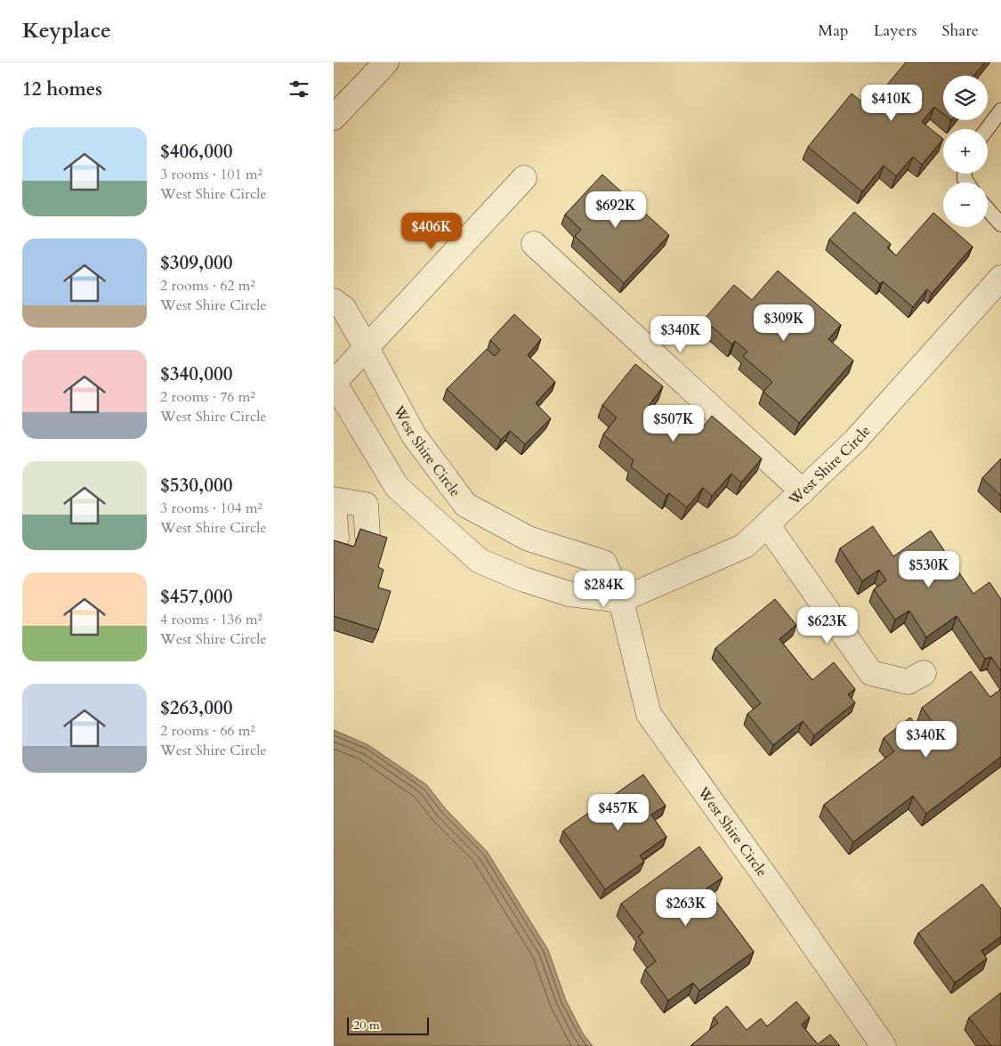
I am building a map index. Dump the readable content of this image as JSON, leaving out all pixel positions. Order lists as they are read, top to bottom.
{
  "streets": {
    "street": ["West Shire Circle"]
  },
  "scale_bar": "20 m",
  "page": {
    "header": "Keyplace",
    "nav": ["Map", "Layers", "Share"],
    "heading": "12 homes",
    "map_buttons": ["+", "−"],
    "price": [
      "$410K",
      "$692K",
      "$406K",
      "$309K",
      "$340K",
      "$507K",
      "$530K",
      "$284K",
      "$623K",
      "$340K",
      "$457K",
      "$263K"
    ],
    "list": [
      {
        "name": "$406,000",
        "note": "3 rooms · 101 m² · West Shire Circle"
      },
      {
        "name": "$309,000",
        "note": "2 rooms · 62 m² · West Shire Circle"
      },
      {
        "name": "$340,000",
        "note": "2 rooms · 76 m² · West Shire Circle"
      },
      {
        "name": "$530,000",
        "note": "3 rooms · 104 m² · West Shire Circle"
      },
      {
        "name": "$457,000",
        "note": "4 rooms · 136 m² · West Shire Circle"
      },
      {
        "name": "$263,000",
        "note": "2 rooms · 66 m² · West Shire Circle"
      }
    ],
    "scale": "20 m"
  }
}
